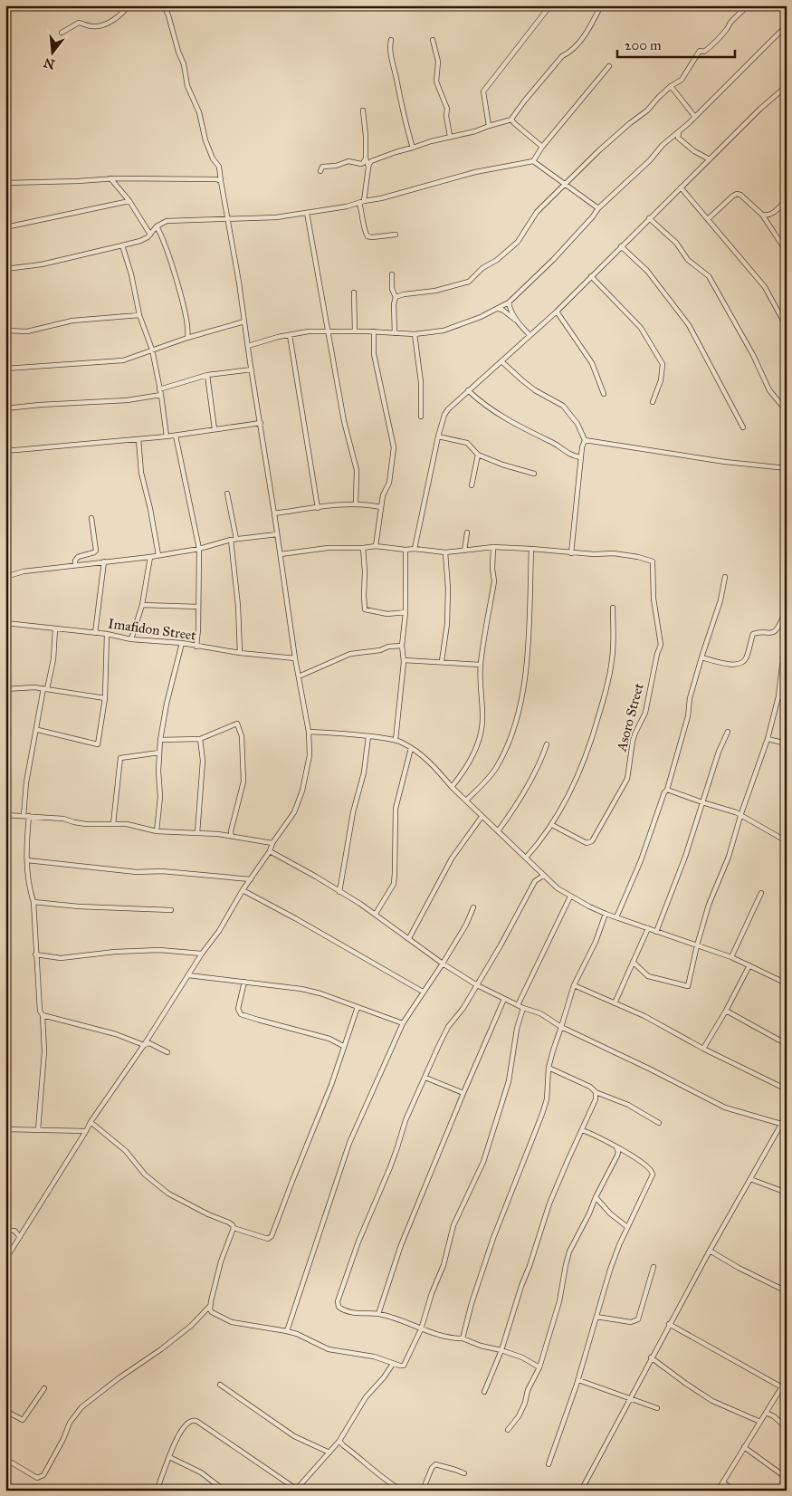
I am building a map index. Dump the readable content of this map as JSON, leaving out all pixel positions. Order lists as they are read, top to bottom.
{
  "streets": {
    "street": ["Imafidon Street", "Asoro Street"]
  },
  "scale_bar": "200 m",
  "north": "bottom"
}
